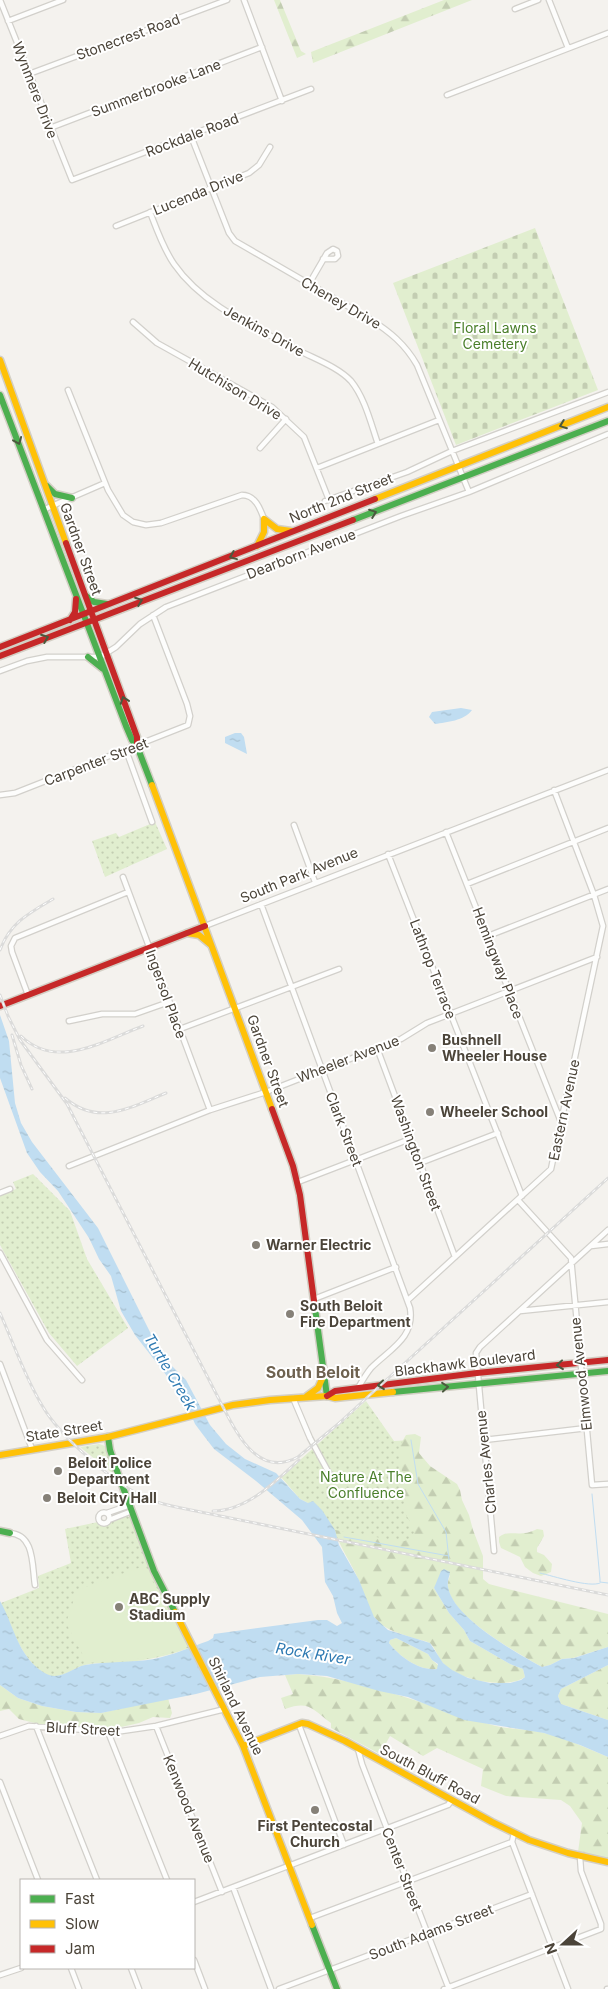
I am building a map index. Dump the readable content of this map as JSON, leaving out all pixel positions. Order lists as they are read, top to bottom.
{
  "streets": {
    "main road": [
      "North 2nd Street",
      "Gardner Street",
      "South Park Avenue",
      "Blackhawk Boulevard",
      "State Street",
      "Shirland Avenue",
      "South Bluff Road"
    ],
    "street": [
      "Stonecrest Road",
      "Summerbrooke Lane",
      "Wynmere Drive",
      "Rockdale Road",
      "Lucenda Drive",
      "Cheney Drive",
      "Jenkins Drive",
      "Hutchison Drive",
      "Dearborn Avenue",
      "Carpenter Street",
      "Hemingway Place",
      "Lathrop Terrace",
      "Ingersol Place",
      "Wheeler Avenue",
      "Eastern Avenue",
      "Clark Street",
      "Washington Street",
      "Elmwood Avenue",
      "Charles Avenue",
      "Bluff Street",
      "Kenwood Avenue",
      "Center Street",
      "South Adams Street"
    ]
  },
  "crossings": [
    ["Stonecrest Road", "Wynmere Drive"],
    ["Summerbrooke Lane", "Wynmere Drive"],
    ["Wynmere Drive", "Rockdale Road"],
    ["Rockdale Road", "Cheney Drive"],
    ["Lucenda Drive", "Cheney Drive"],
    ["Lucenda Drive", "Jenkins Drive"],
    ["Cheney Drive", "Hutchison Drive"],
    ["Cheney Drive", "North 2nd Street"],
    ["Cheney Drive", "Dearborn Avenue"],
    ["North 2nd Street", "Gardner Street"],
    ["Gardner Street", "Dearborn Avenue"],
    ["Gardner Street", "Carpenter Street"],
    ["Gardner Street", "South Park Avenue"],
    ["Gardner Street", "Wheeler Avenue"],
    ["Gardner Street", "Blackhawk Boulevard"],
    ["Dearborn Avenue", "Carpenter Street"],
    ["South Park Avenue", "Hemingway Place"],
    ["South Park Avenue", "Lathrop Terrace"],
    ["South Park Avenue", "Ingersol Place"],
    ["South Park Avenue", "Clark Street"],
    ["Hemingway Place", "Wheeler Avenue"],
    ["Hemingway Place", "Eastern Avenue"],
    ["Lathrop Terrace", "Wheeler Avenue"],
    ["Lathrop Terrace", "Eastern Avenue"],
    ["Ingersol Place", "Wheeler Avenue"],
    ["Wheeler Avenue", "Eastern Avenue"],
    ["Wheeler Avenue", "Clark Street"],
    ["Wheeler Avenue", "Washington Street"],
    ["Eastern Avenue", "Clark Street"],
    ["Eastern Avenue", "Washington Street"],
    ["Clark Street", "Blackhawk Boulevard"],
    ["Blackhawk Boulevard", "Elmwood Avenue"],
    ["Blackhawk Boulevard", "State Street"],
    ["Blackhawk Boulevard", "Charles Avenue"],
    ["Elmwood Avenue", "Charles Avenue"],
    ["State Street", "Shirland Avenue"],
    ["Shirland Avenue", "Bluff Street"],
    ["Shirland Avenue", "South Adams Street"],
    ["Bluff Street", "Kenwood Avenue"],
    ["South Bluff Road", "Center Street"],
    ["Center Street", "South Adams Street"]
  ],
  "districts": ["South Beloit"],
  "water": ["Turtle Creek", "Rock River"],
  "parks": ["Floral Lawns Cemetery", "Nature At The Confluence"],
  "places": [
    "Bushnell Wheeler House",
    "Wheeler School",
    "Warner Electric",
    "South Beloit Fire Department",
    "Beloit Police Department",
    "Beloit City Hall",
    "ABC Supply Stadium",
    "First Pentecostal Church"
  ],
  "legend": ["Fast", "Slow", "Jam"],
  "north": "left"
}
